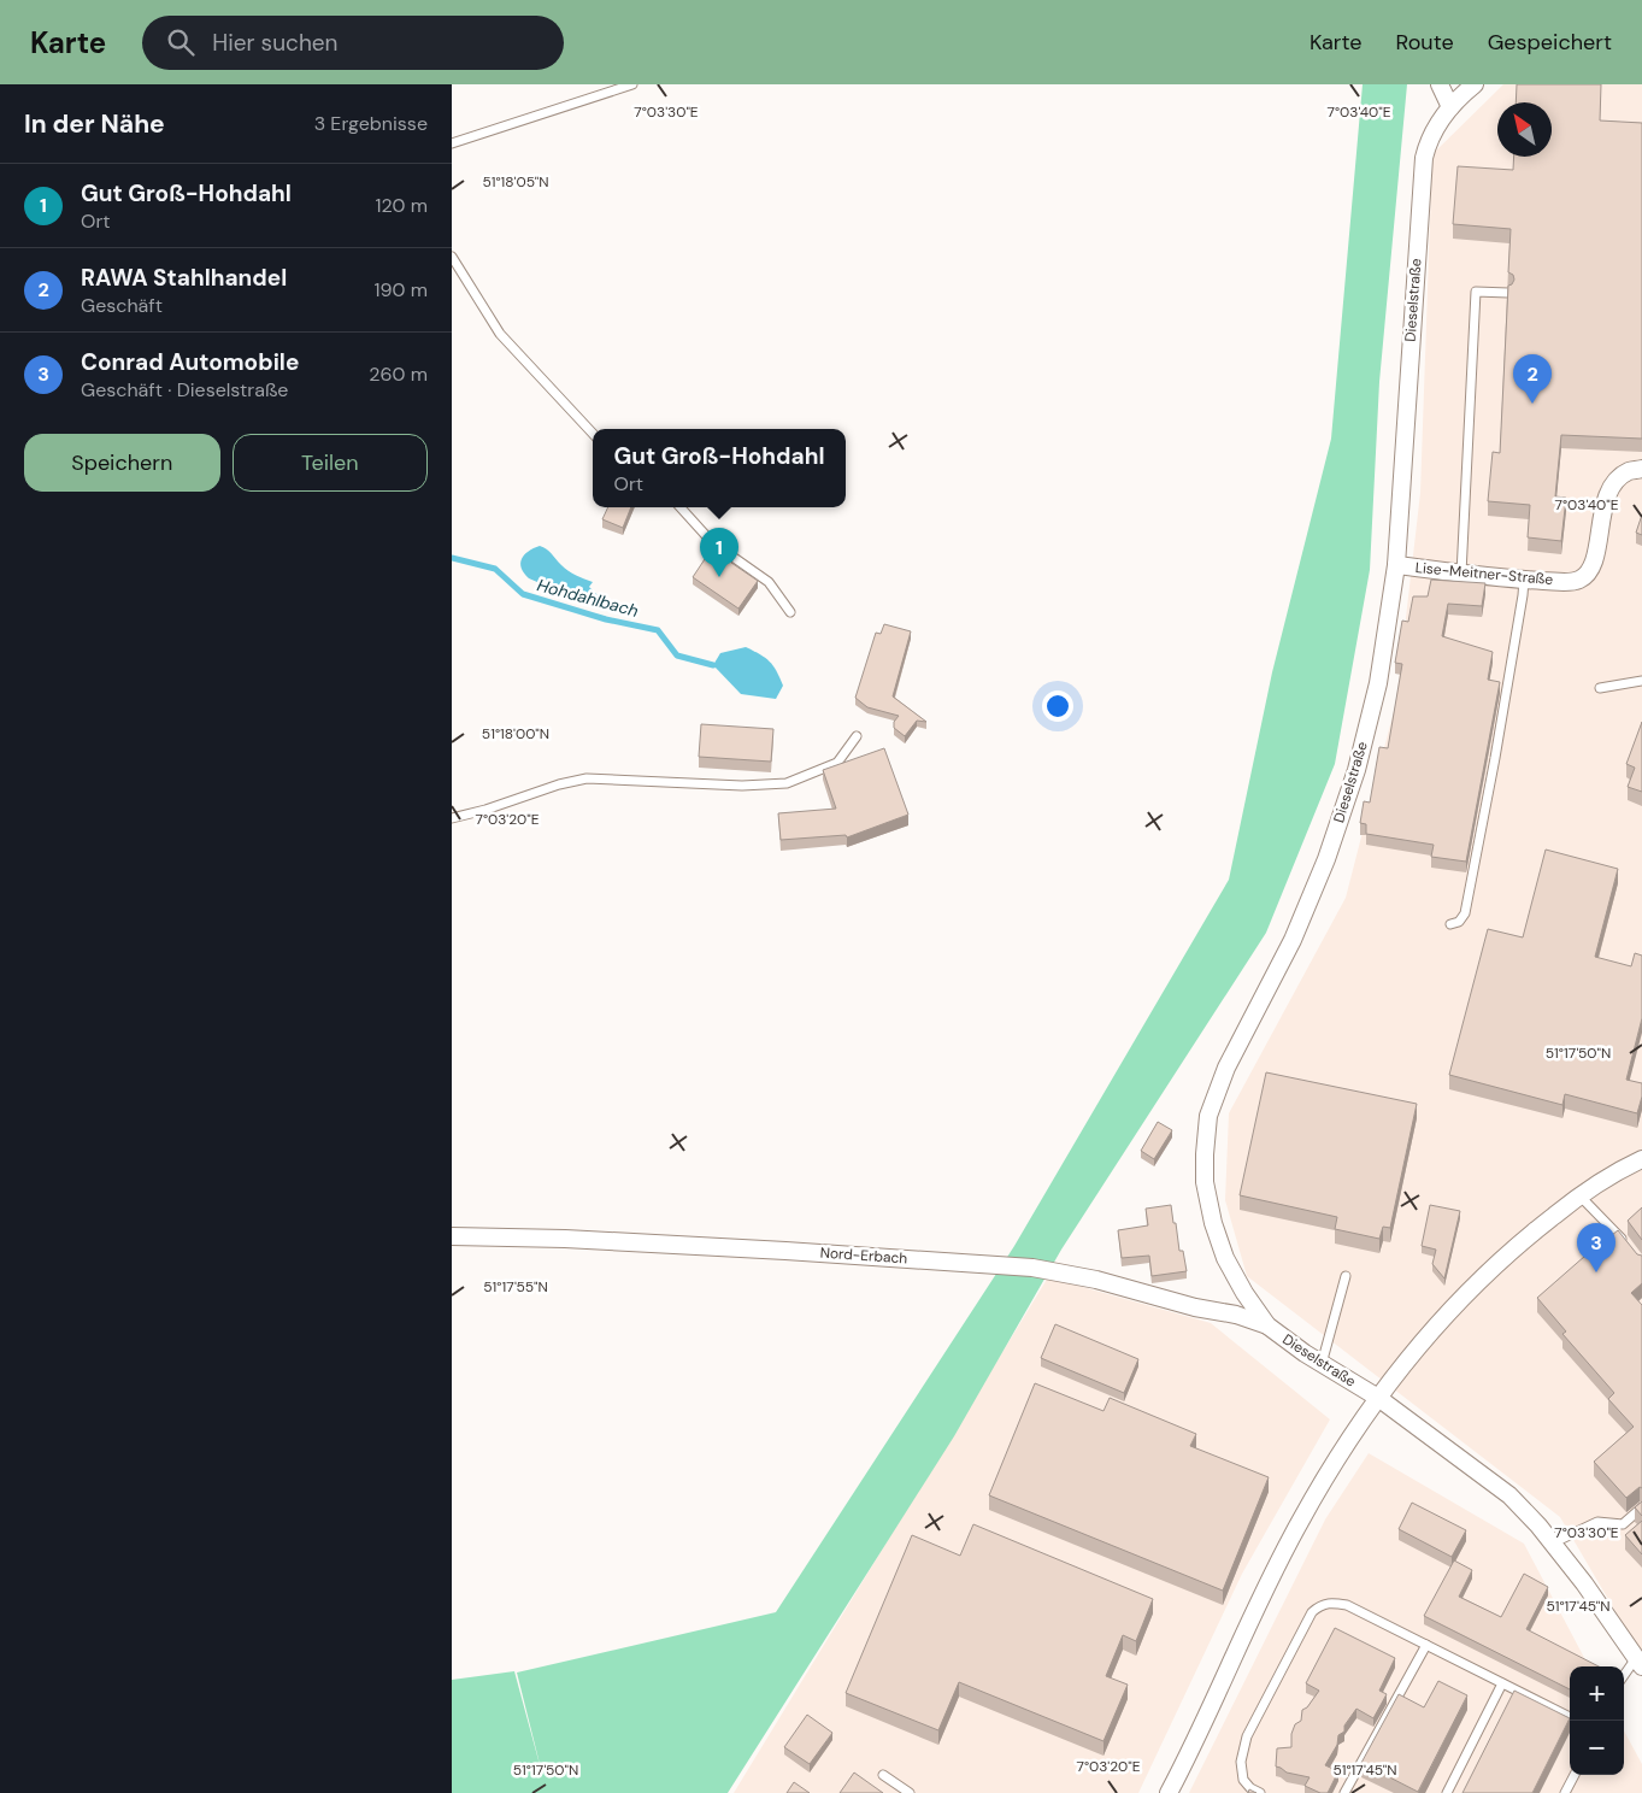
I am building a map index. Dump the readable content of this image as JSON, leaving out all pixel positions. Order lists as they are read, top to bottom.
{
  "streets": {
    "street": ["Dieselstraße", "Lise-Meitner-Straße", "Nord-Erbach"]
  },
  "crossings": [
    ["Dieselstraße", "Lise-Meitner-Straße"],
    ["Dieselstraße", "Nord-Erbach"]
  ],
  "water": ["Hohdahlbach"],
  "north": "top left",
  "page": {
    "header": "Karte",
    "search": "Hier suchen",
    "nav": ["Karte", "Route", "Gespeichert"],
    "heading": ["In der Nähe", "3 Ergebnisse"],
    "list": [
      {
        "mark": "1",
        "name": "Gut Groß-Hohdahl",
        "note": "Ort",
        "value": "120 m"
      },
      {
        "mark": "2",
        "name": "RAWA Stahlhandel",
        "note": "Geschäft",
        "value": "190 m"
      },
      {
        "mark": "3",
        "name": "Conrad Automobile",
        "note": "Geschäft · Dieselstraße",
        "value": "260 m"
      }
    ],
    "pins": ["2", "1", "3"],
    "buttons": ["Speichern", "Teilen"],
    "popup": ["Gut Groß-Hohdahl", "Ort"],
    "map_buttons": ["+", "−"]
  },
  "coordinates": [
    "7°03'30\"E",
    "7°03'40\"E",
    "51°18'05\"N",
    "51°18'00\"N",
    "7°03'20\"E",
    "51°17'50\"N",
    "51°17'55\"N",
    "51°17'45\"N"
  ]
}
